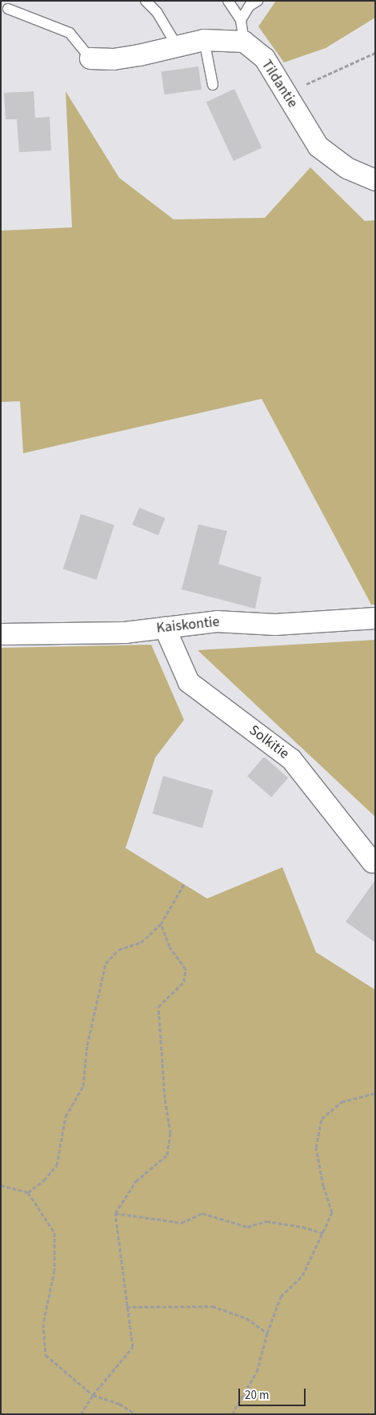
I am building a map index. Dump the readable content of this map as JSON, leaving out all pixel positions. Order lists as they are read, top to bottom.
{
  "streets": {
    "street": ["Tildantie", "Kaiskontie", "Solkitie"]
  },
  "crossings": [
    ["Kaiskontie", "Solkitie"]
  ],
  "scale_bar": "20 m"
}
